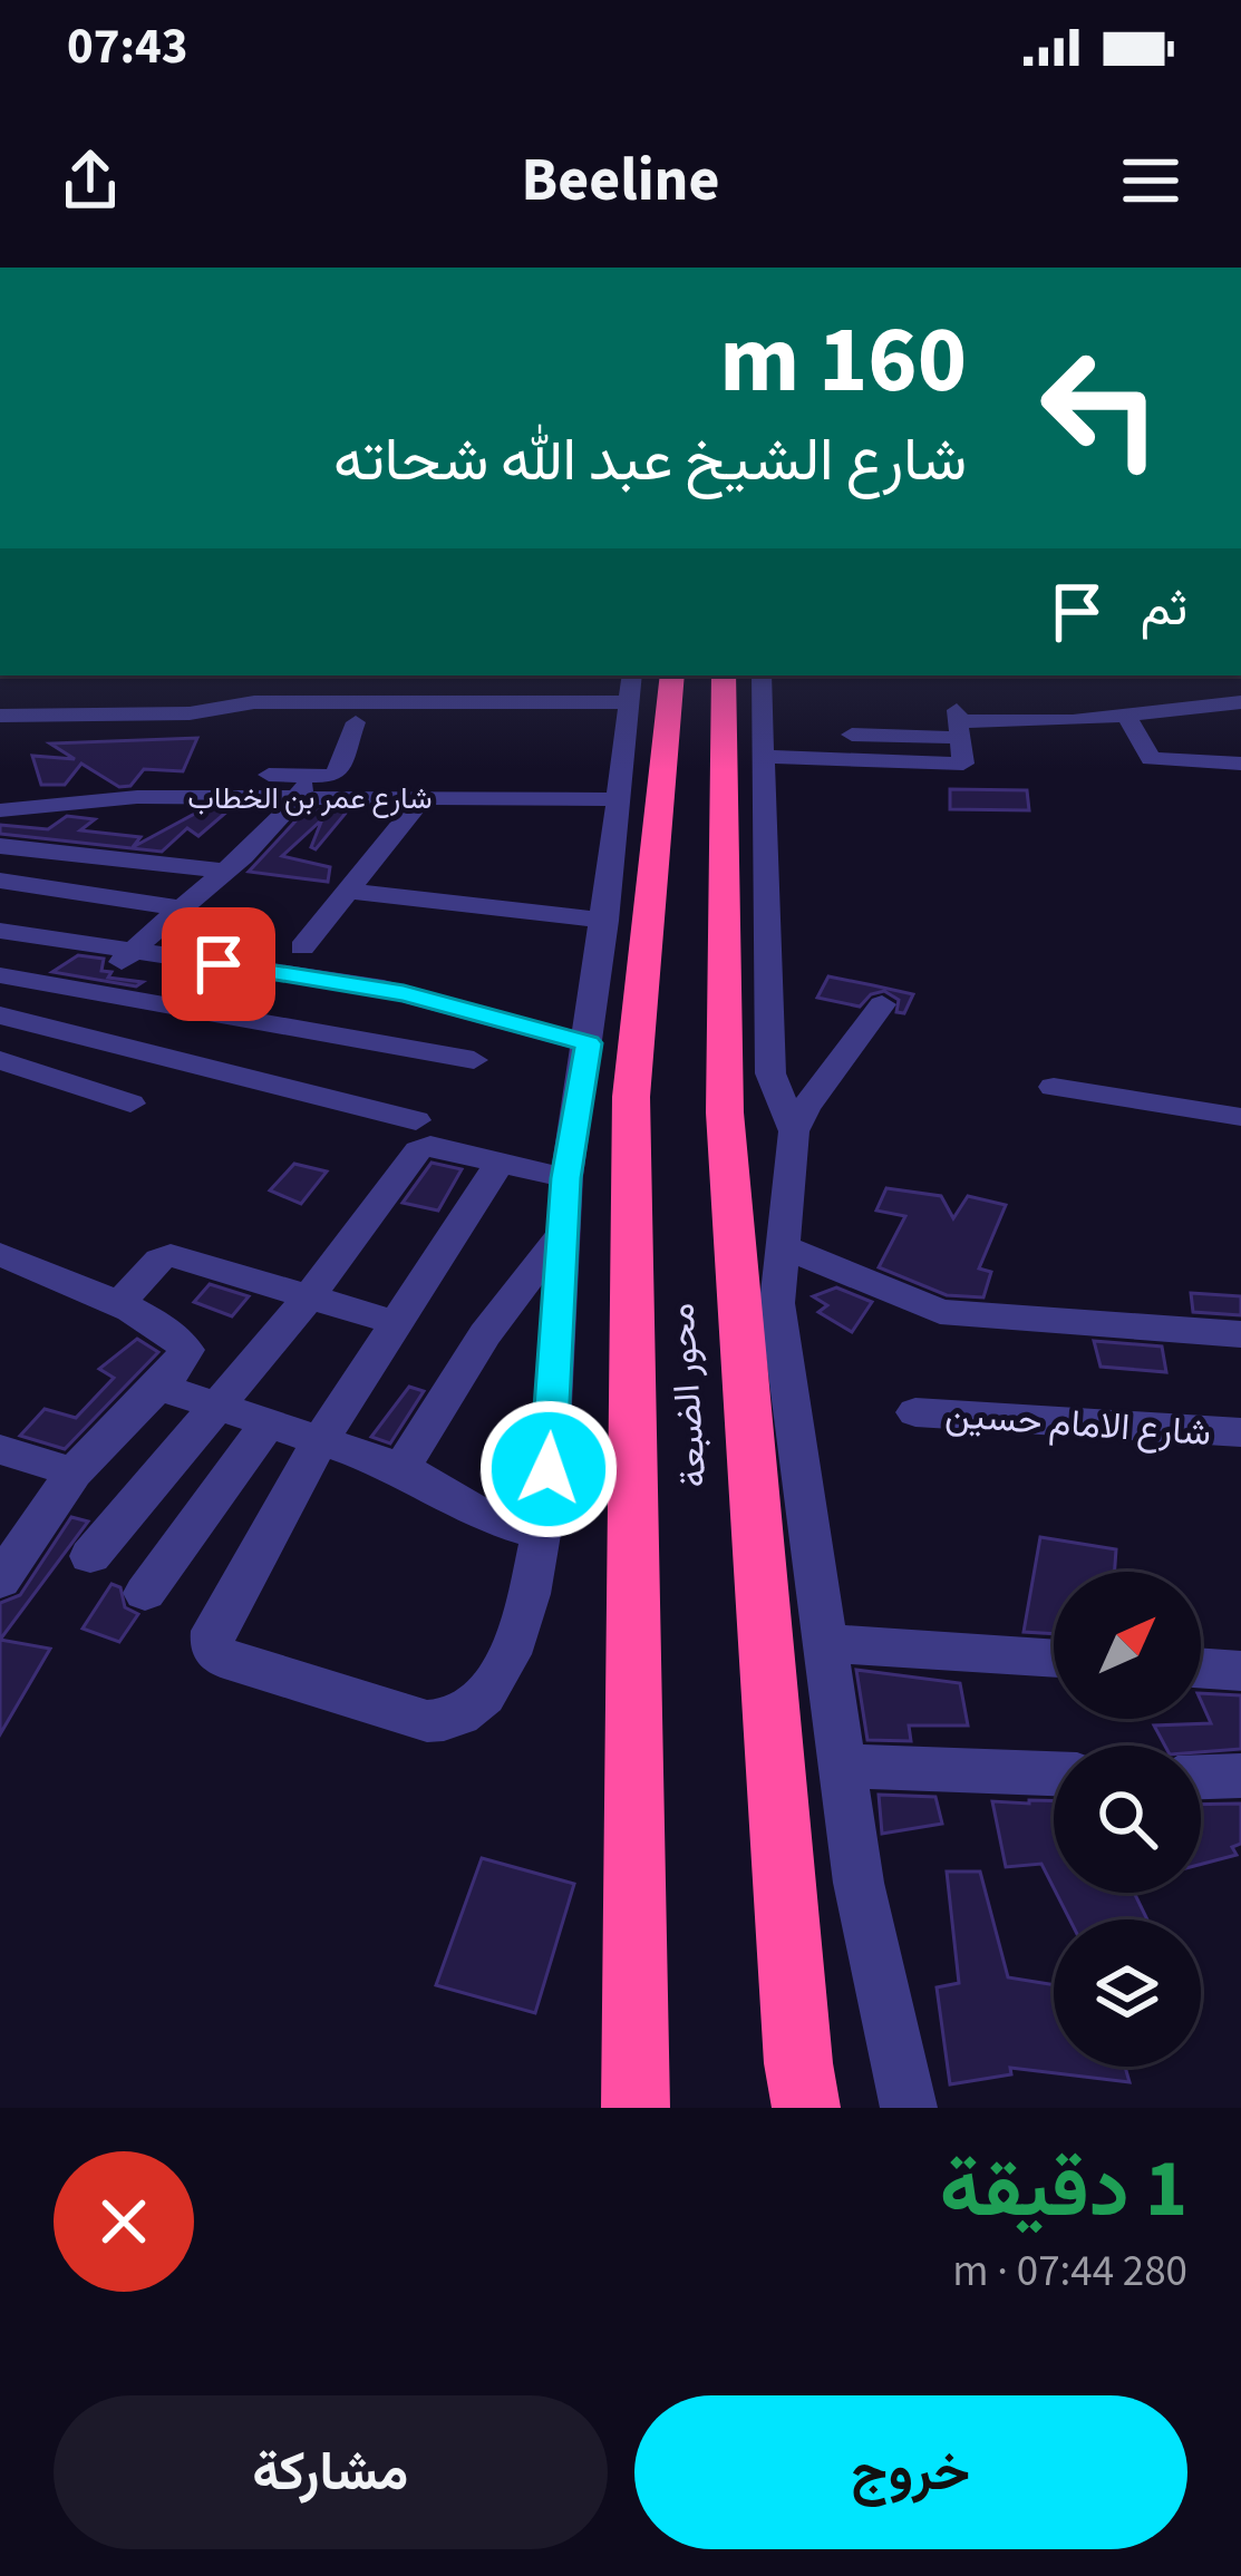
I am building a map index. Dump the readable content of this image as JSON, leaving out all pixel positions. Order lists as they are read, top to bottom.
{
  "streets": {
    "highway": ["محور الضبعة"],
    "street": ["شارع عمر بن الخطاب", "شارع الامام حسين"]
  },
  "north": "top right",
  "page": {
    "status": "07:43",
    "header": "Beeline",
    "turn": ["160 m", "شارع الشيخ عبد الله شحاته"],
    "then": "ثم",
    "heading": ["1 دقيقة", "280 m · 07:44"],
    "buttons": ["خروج", "مشاركة"]
  }
}
